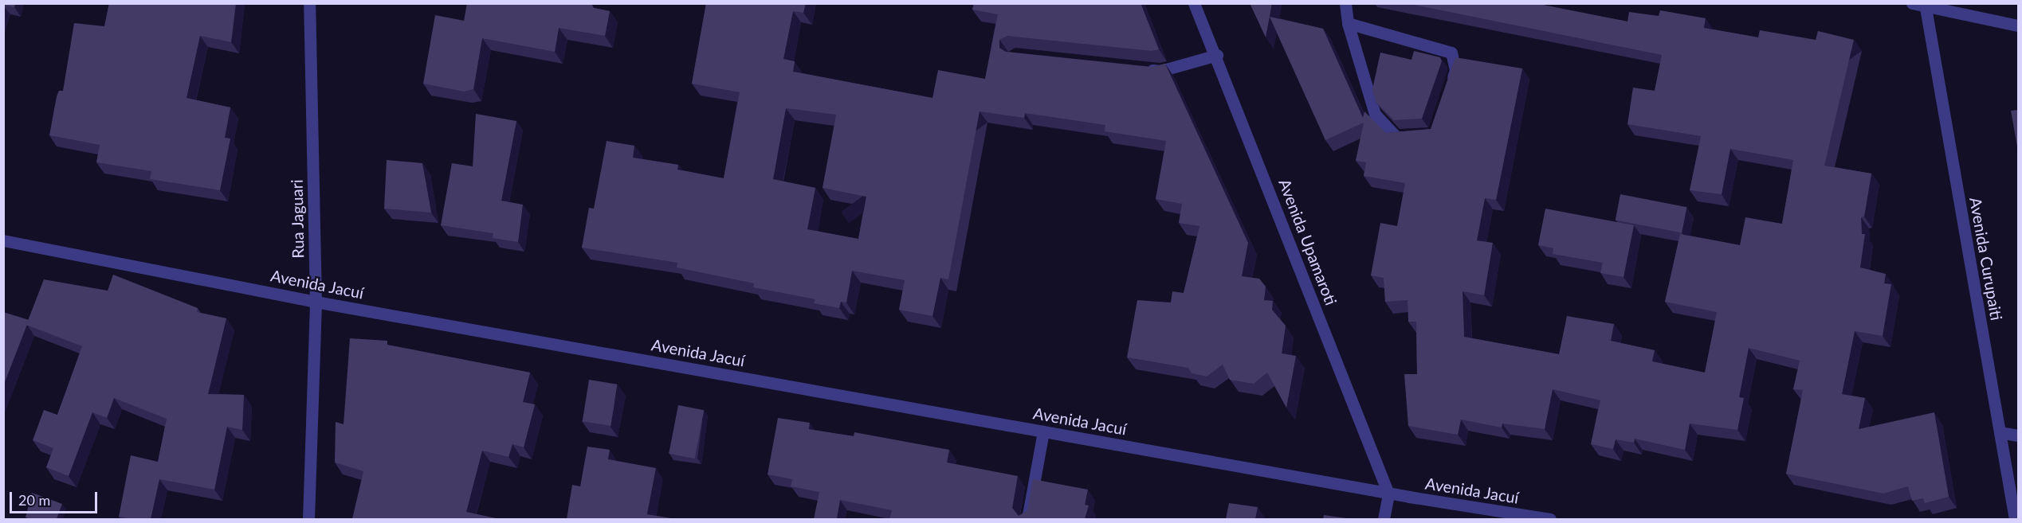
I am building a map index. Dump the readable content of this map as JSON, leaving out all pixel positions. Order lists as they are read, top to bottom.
{
  "streets": {
    "street": [
      "Rua Jaguari",
      "Avenida Upamaroti",
      "Avenida Curupaiti",
      "Avenida Jacuí"
    ]
  },
  "crossings": [
    ["Rua Jaguari", "Avenida Jacuí"],
    ["Avenida Upamaroti", "Avenida Jacuí"]
  ],
  "scale_bar": "20 m"
}
